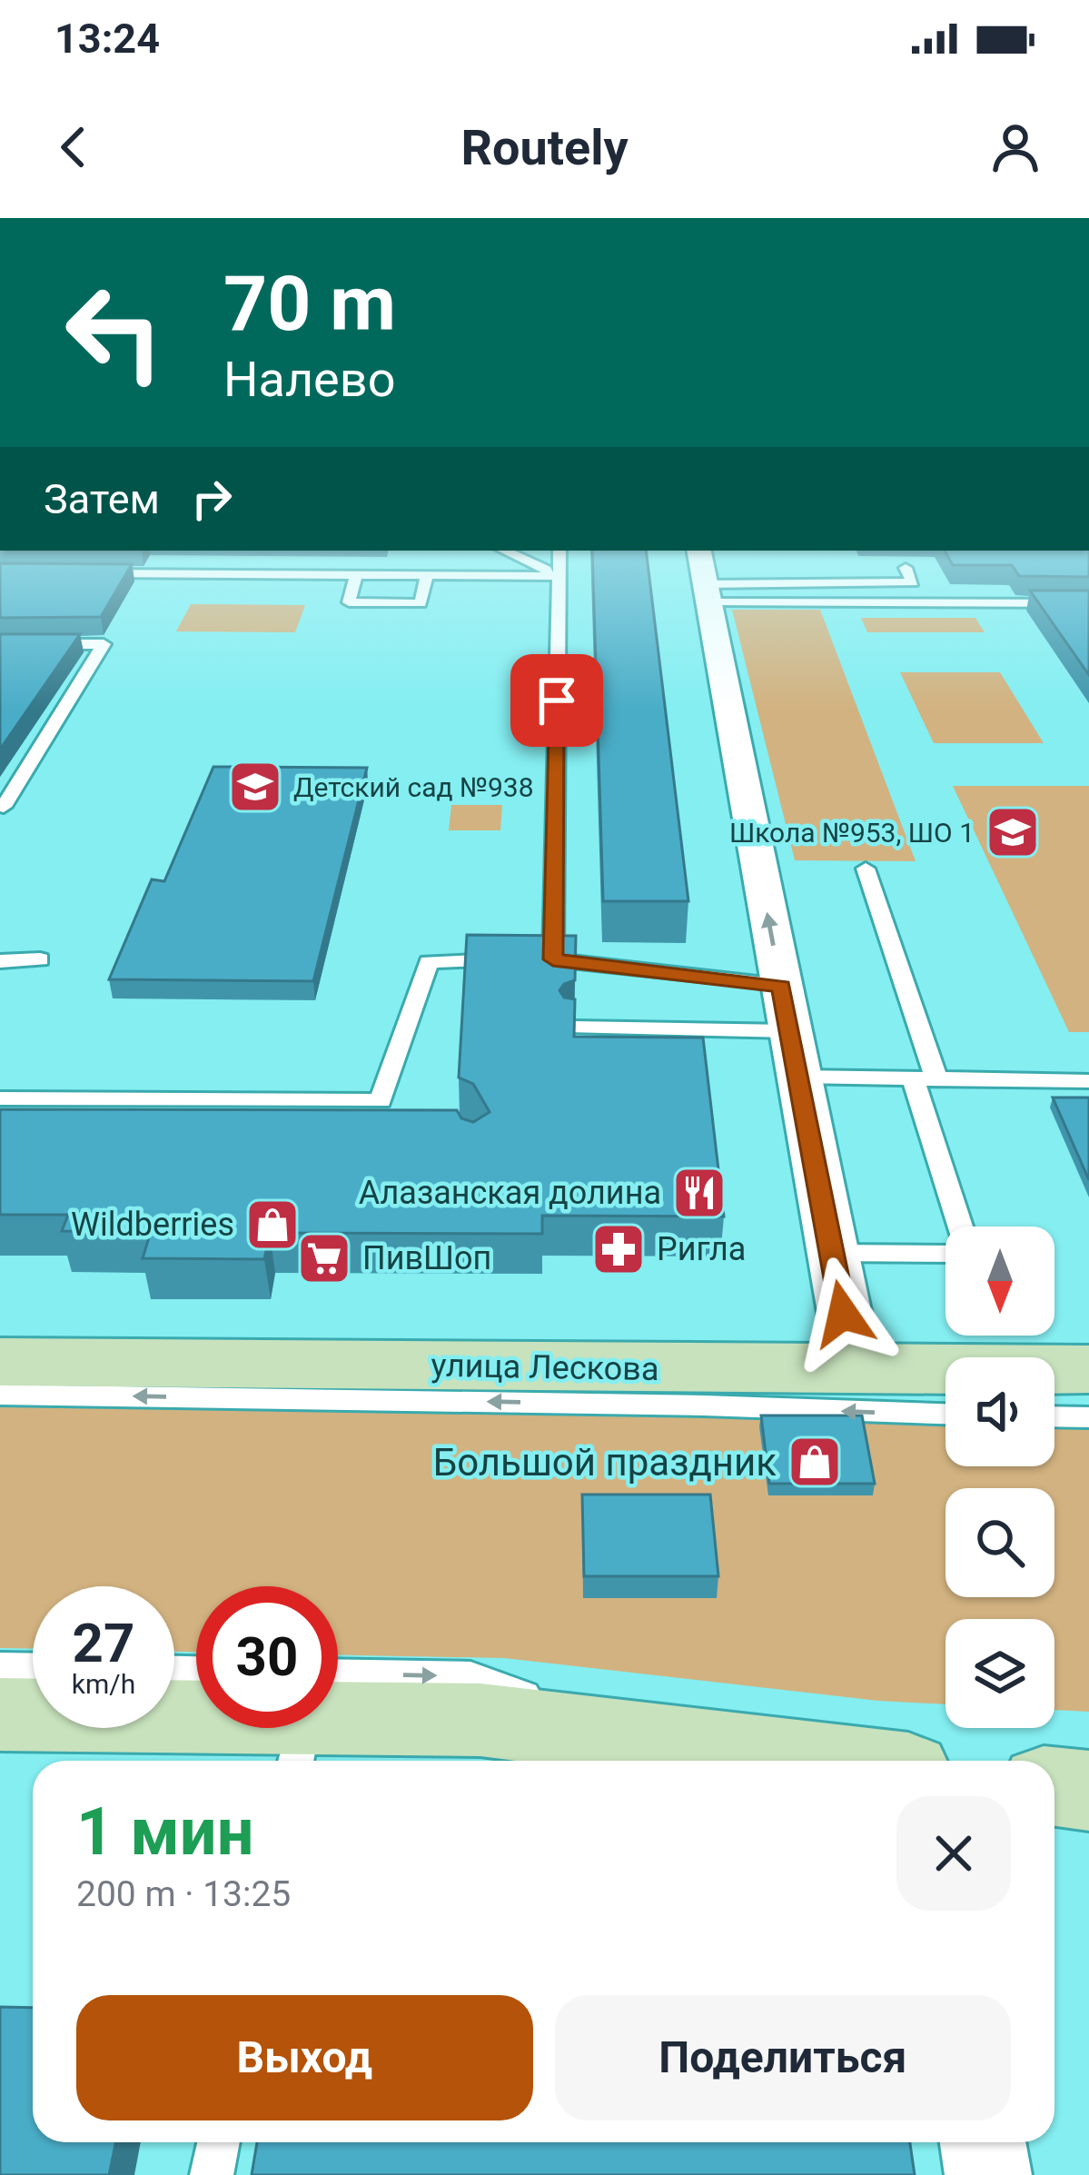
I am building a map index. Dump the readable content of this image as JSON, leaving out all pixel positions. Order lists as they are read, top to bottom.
{
  "streets": {
    "main road": ["улица Лескова"]
  },
  "places": {
    "school or university": ["Детский сад №938", "Школа №953, ШО 1"],
    "restaurant": ["Алазанская долина"],
    "shop": ["Wildberries", "Большой праздник"],
    "pharmacy": ["Ригла"],
    "supermarket": ["ПивШоп"]
  },
  "north": "bottom",
  "page": {
    "status": "13:24",
    "header": "Routely",
    "turn": ["70 m", "Налево"],
    "then": "Затем",
    "speed": "27 km/h",
    "limit": "30",
    "heading": ["1 мин", "200 m · 13:25"],
    "buttons": ["Выход", "Поделиться"]
  }
}
